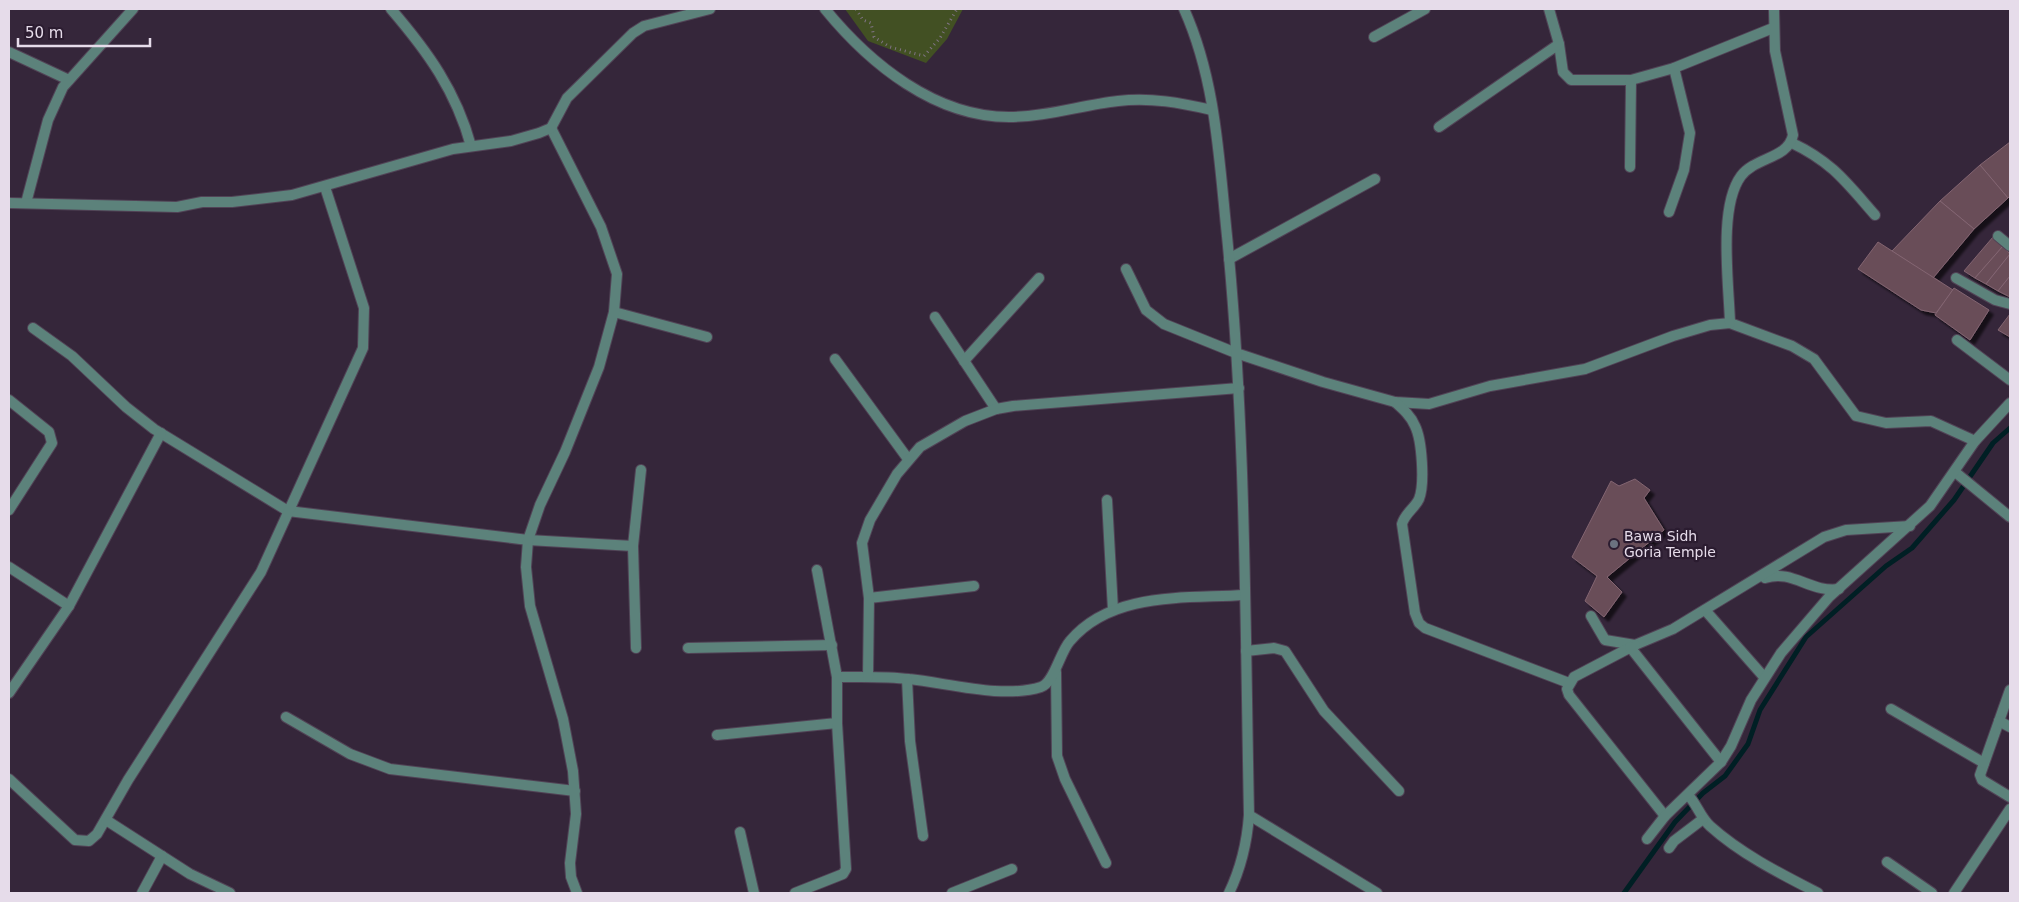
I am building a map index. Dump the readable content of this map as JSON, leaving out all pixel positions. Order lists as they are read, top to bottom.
{
  "places": ["Bawa Sidh Goria Temple"],
  "scale_bar": "50 m"
}
